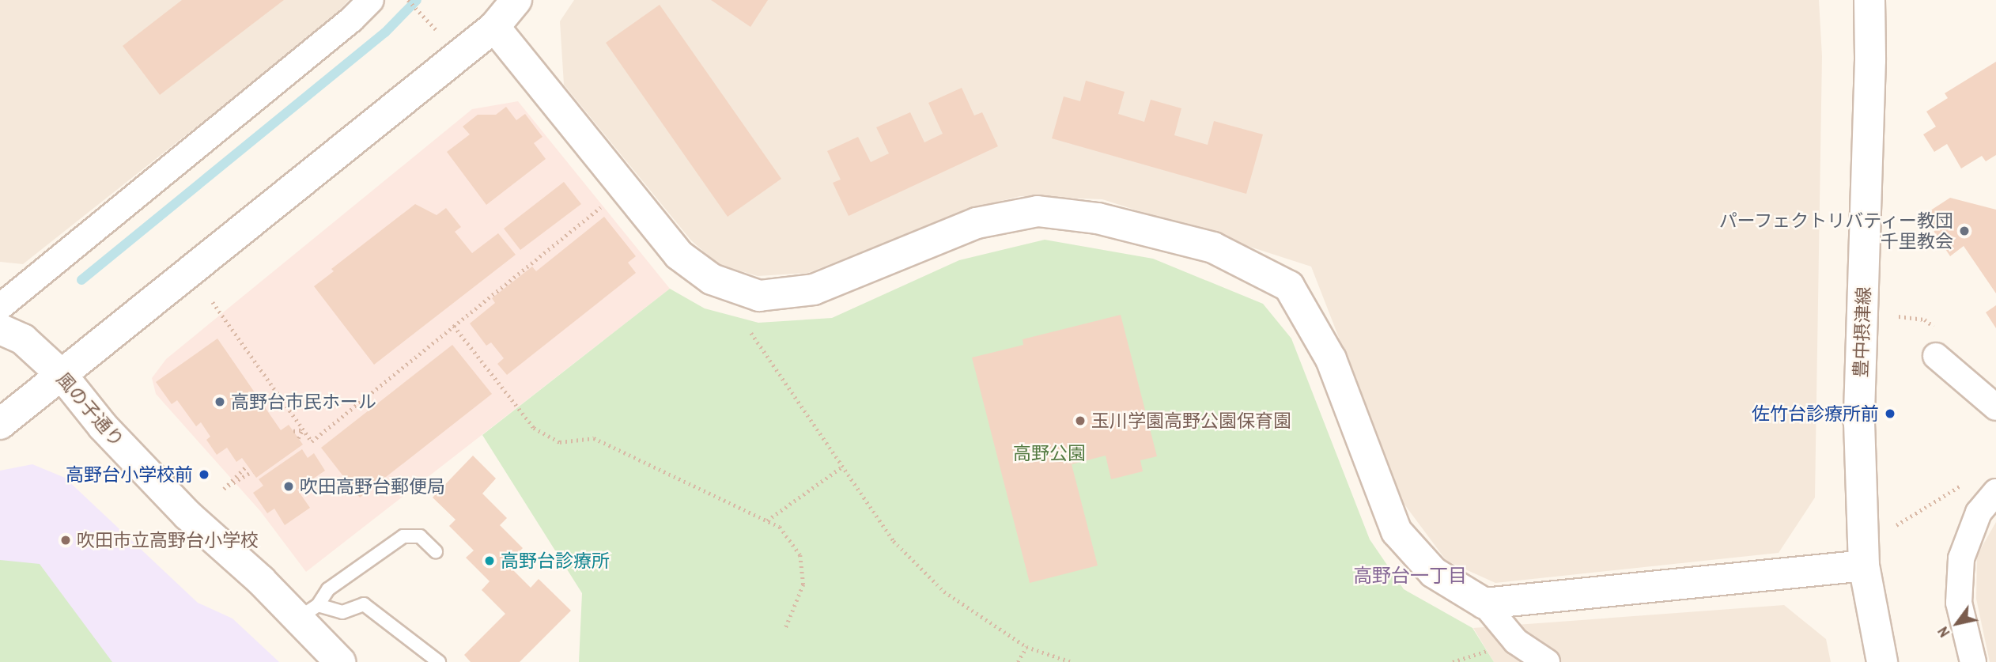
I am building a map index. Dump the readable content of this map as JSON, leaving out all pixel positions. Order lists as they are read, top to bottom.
{
  "streets": {
    "street": ["豊中摂津線", "風の子通り"]
  },
  "districts": ["高野台一丁目"],
  "parks": ["高野公園"],
  "places": [
    "パーフェクトリバティー教団 千里教会",
    "高野台市民ホール",
    "佐竹台診療所前",
    "玉川学園高野公園保育園",
    "高野台小学校前",
    "吹田高野台郵便局",
    "吹田市立高野台小学校",
    "高野台診療所"
  ],
  "north": "bottom left"
}
